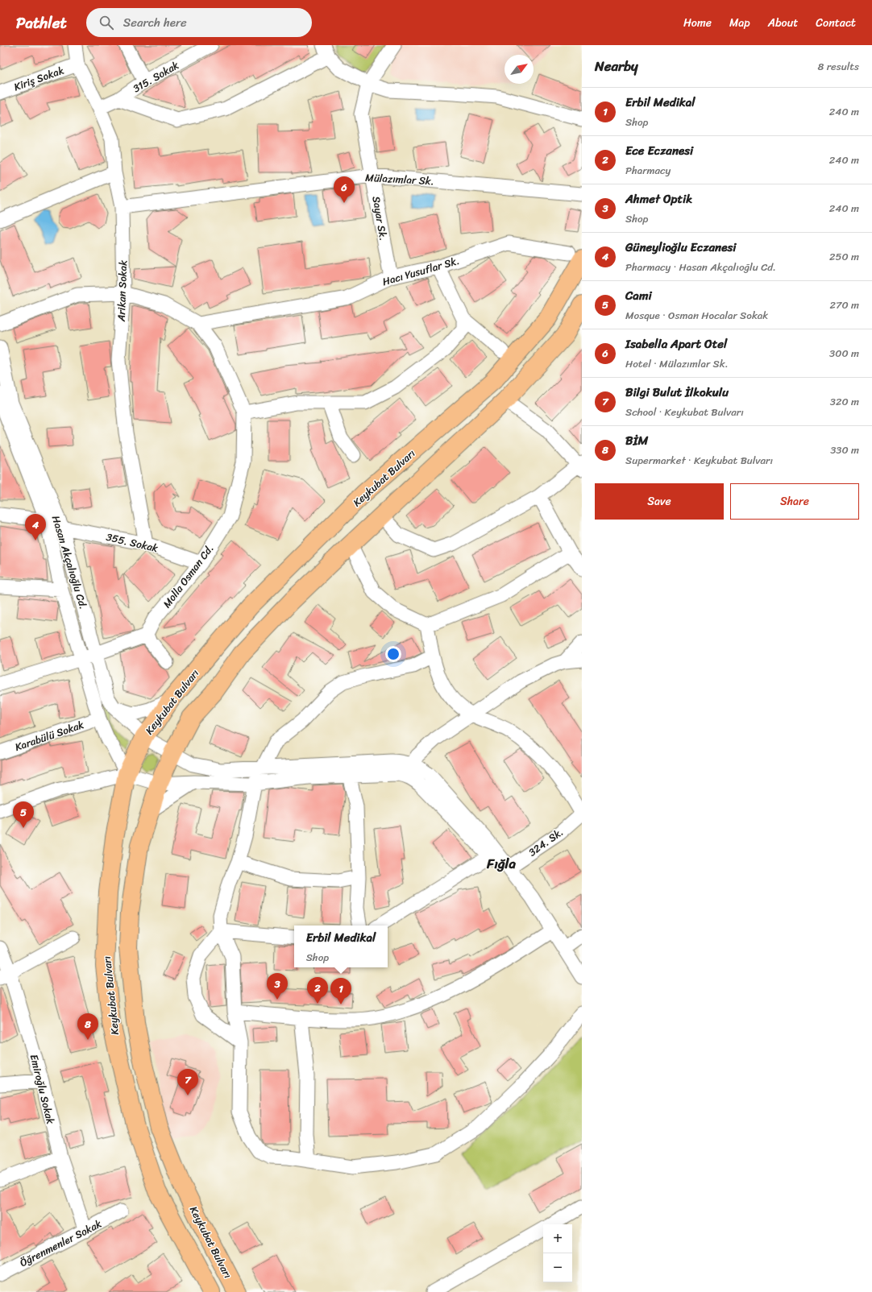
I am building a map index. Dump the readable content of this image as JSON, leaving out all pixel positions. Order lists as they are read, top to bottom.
{
  "streets": {
    "highway": ["Keykubat Bulvarı"],
    "street": [
      "315. Sokak",
      "Kiriş Sokak",
      "Mülazımlar Sk.",
      "Sayar Sk.",
      "Hacı Yusuflar Sk.",
      "Arikan Sokak",
      "355. Sokak",
      "Hasan Akçalıoğlu Cd.",
      "Molla Osman Cd.",
      "Karabülü Sokak",
      "324. Sk.",
      "Emiroğlu Sokak",
      "Öğrenmenler Sokak"
    ]
  },
  "crossings": [
    ["315. Sokak", "Arikan Sokak"],
    ["Kiriş Sokak", "Arikan Sokak"],
    ["Mülazımlar Sk.", "Sayar Sk."],
    ["Mülazımlar Sk.", "Arikan Sokak"],
    ["Sayar Sk.", "Hacı Yusuflar Sk."],
    ["Hacı Yusuflar Sk.", "Keykubat Bulvarı"],
    ["Hacı Yusuflar Sk.", "Molla Osman Cd."],
    ["Arikan Sokak", "355. Sokak"],
    ["Arikan Sokak", "Molla Osman Cd."],
    ["Keykubat Bulvarı", "Hasan Akçalıoğlu Cd."],
    ["355. Sokak", "Hasan Akçalıoğlu Cd."],
    ["355. Sokak", "Molla Osman Cd."],
    ["Hasan Akçalıoğlu Cd.", "Karabülü Sokak"],
    ["Emiroğlu Sokak", "Öğrenmenler Sokak"]
  ],
  "districts": ["Fığla"],
  "north": "top right",
  "page": {
    "header": "Pathlet",
    "search": "Search here",
    "nav": [
      "Home",
      "Map",
      "About",
      "Contact"
    ],
    "heading": ["Nearby", "8 results"],
    "list": [
      {
        "mark": "1",
        "name": "Erbil Medikal",
        "note": "Shop",
        "value": "240 m"
      },
      {
        "mark": "2",
        "name": "Ece Eczanesi",
        "note": "Pharmacy",
        "value": "240 m"
      },
      {
        "mark": "3",
        "name": "Ahmet Optik",
        "note": "Shop",
        "value": "240 m"
      },
      {
        "mark": "4",
        "name": "Güneylioğlu Eczanesi",
        "note": "Pharmacy · Hasan Akçalıoğlu Cd.",
        "value": "250 m"
      },
      {
        "mark": "5",
        "name": "Cami",
        "note": "Mosque · Osman Hocalar Sokak",
        "value": "270 m"
      },
      {
        "mark": "6",
        "name": "Isabella Apart Otel",
        "note": "Hotel · Mülazımlar Sk.",
        "value": "300 m"
      },
      {
        "mark": "7",
        "name": "Bilgi Bulut İlkokulu",
        "note": "School · Keykubat Bulvarı",
        "value": "320 m"
      },
      {
        "mark": "8",
        "name": "BİM",
        "note": "Supermarket · Keykubat Bulvarı",
        "value": "330 m"
      }
    ],
    "pins": [
      "6",
      "4",
      "5",
      "3",
      "2",
      "1",
      "8",
      "7"
    ],
    "buttons": ["Save", "Share"],
    "popup": ["Erbil Medikal", "Shop"],
    "map_buttons": ["+", "−"]
  }
}
